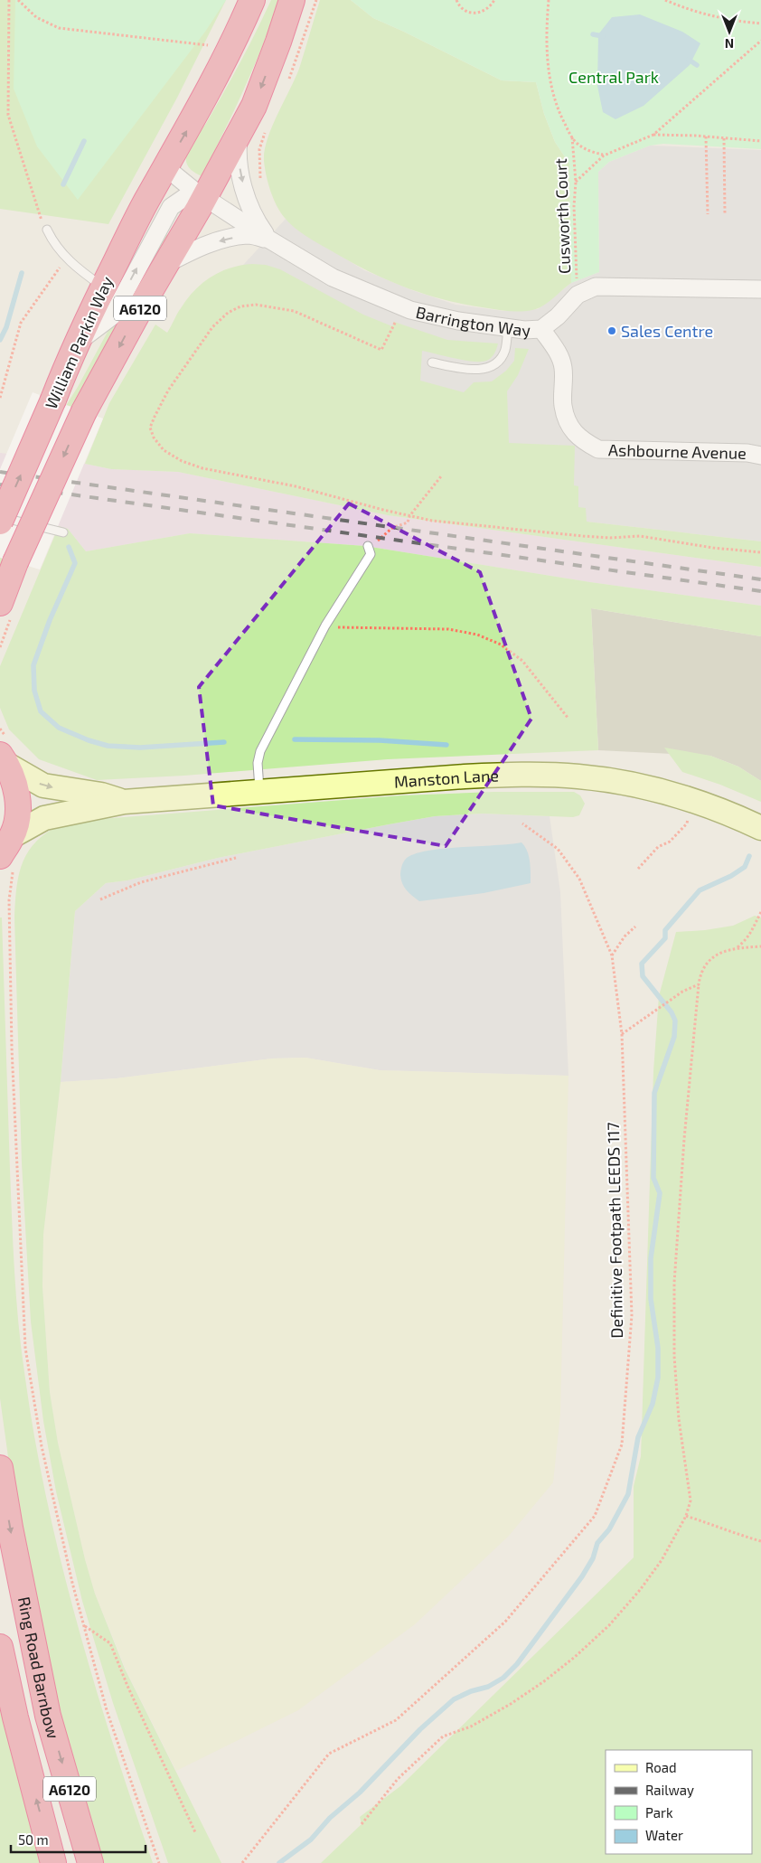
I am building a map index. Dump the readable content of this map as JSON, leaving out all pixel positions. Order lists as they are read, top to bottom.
{
  "streets": {
    "highway": ["A6120", "William Parkin Way", "Ring Road Barnbow"],
    "street": ["Barrington Way", "Ashbourne Avenue", "Manston Lane"],
    "path": ["Cusworth Court", "Definitive Footpath LEEDS 117"]
  },
  "crossings": [
    ["Cusworth Court", "Barrington Way"],
    ["Barrington Way", "William Parkin Way"],
    ["Barrington Way", "Ashbourne Avenue"]
  ],
  "parks": ["Central Park"],
  "places": ["Sales Centre"],
  "legend": [
    "Road",
    "Railway",
    "Park",
    "Water"
  ],
  "scale_bar": "50 m",
  "north": "bottom"
}
